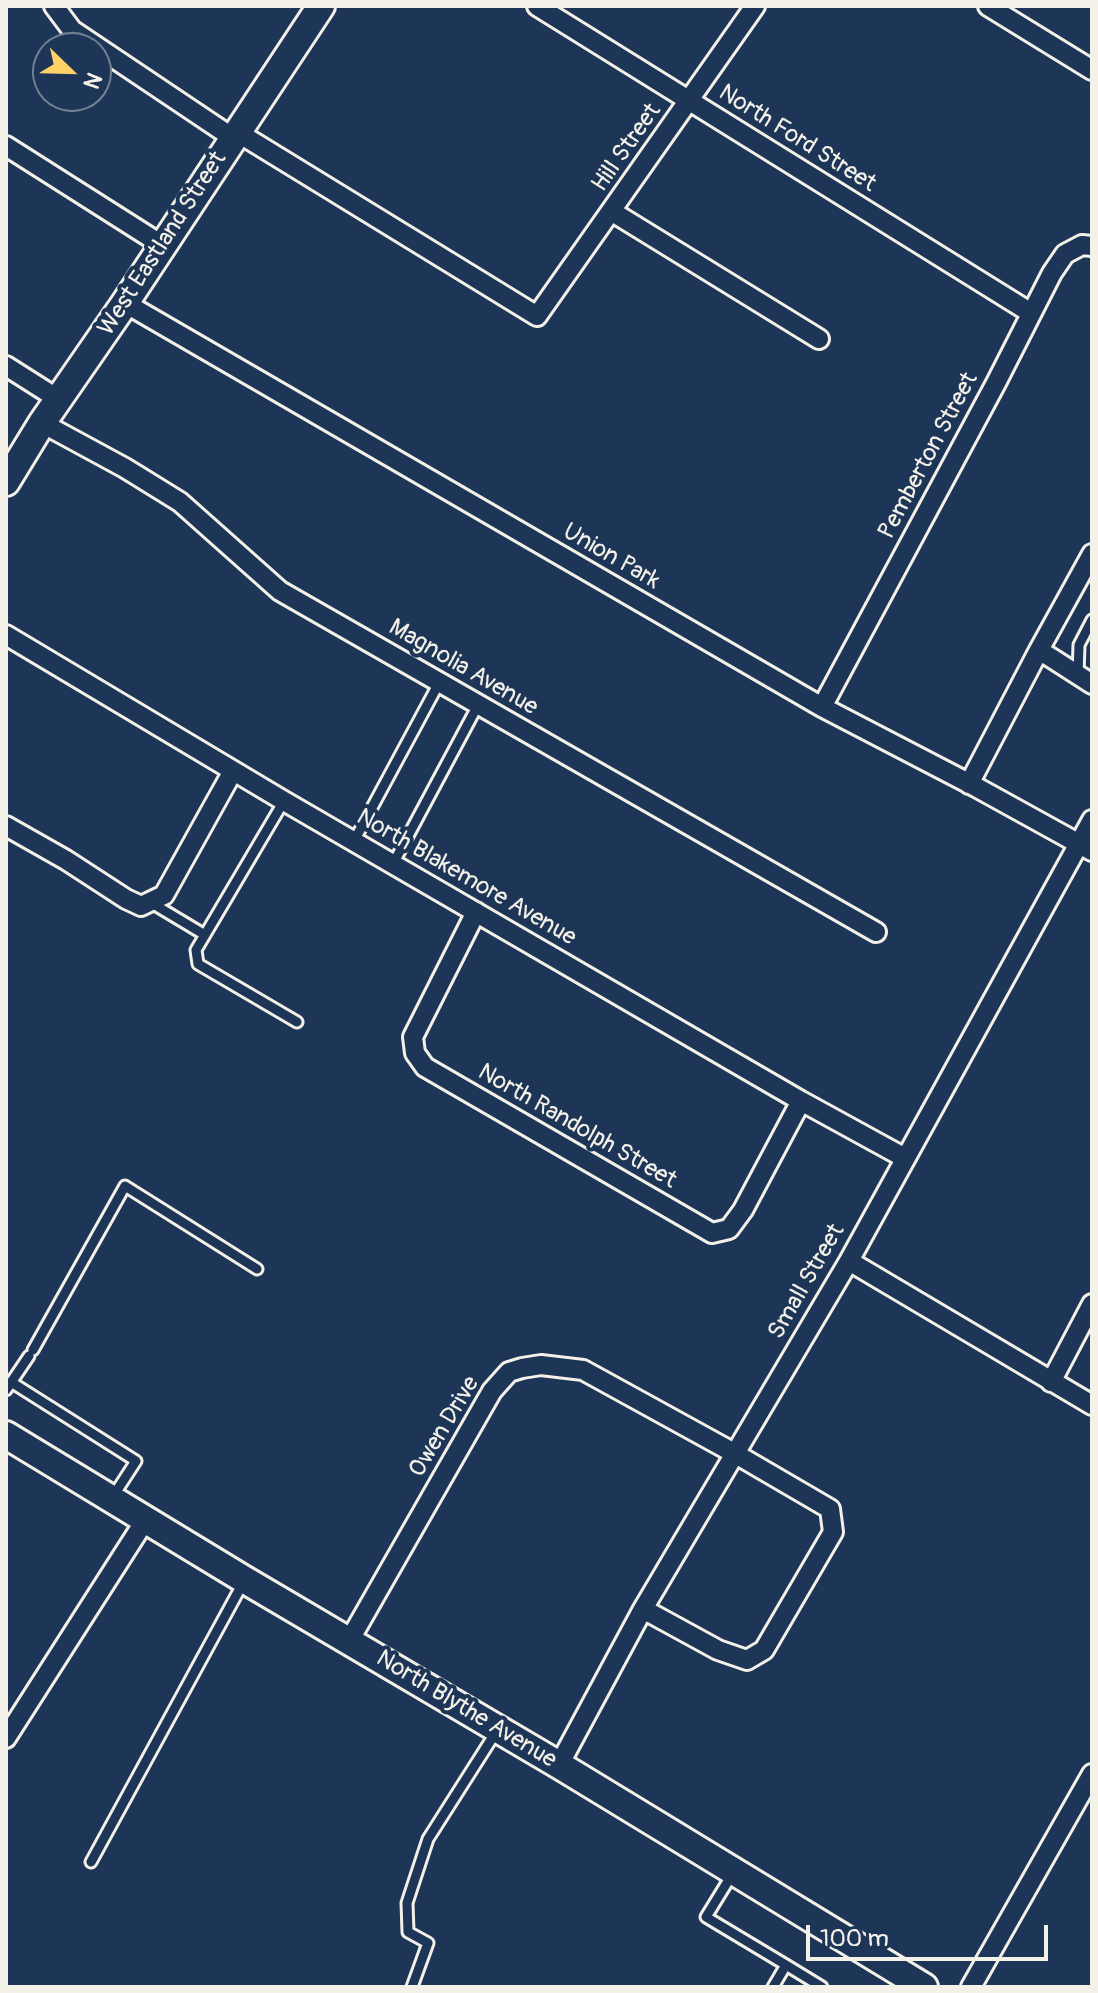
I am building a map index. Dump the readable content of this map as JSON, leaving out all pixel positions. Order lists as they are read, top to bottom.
{
  "streets": {
    "street": [
      "North Ford Street",
      "Hill Street",
      "West Eastland Street",
      "Pemberton Street",
      "Union Park",
      "Magnolia Avenue",
      "North Blakemore Avenue",
      "North Randolph Street",
      "Small Street",
      "Owen Drive",
      "North Blythe Avenue"
    ]
  },
  "crossings": [
    ["North Ford Street", "Hill Street"],
    ["North Ford Street", "Pemberton Street"],
    ["Hill Street", "West Eastland Street"],
    ["West Eastland Street", "Union Park"],
    ["West Eastland Street", "Magnolia Avenue"],
    ["Pemberton Street", "Union Park"],
    ["Union Park", "Small Street"],
    ["North Blakemore Avenue", "North Randolph Street"],
    ["North Blakemore Avenue", "Small Street"],
    ["Small Street", "Owen Drive"],
    ["Small Street", "North Blythe Avenue"],
    ["Owen Drive", "North Blythe Avenue"]
  ],
  "scale_bar": "100 m",
  "north": "bottom right"
}
